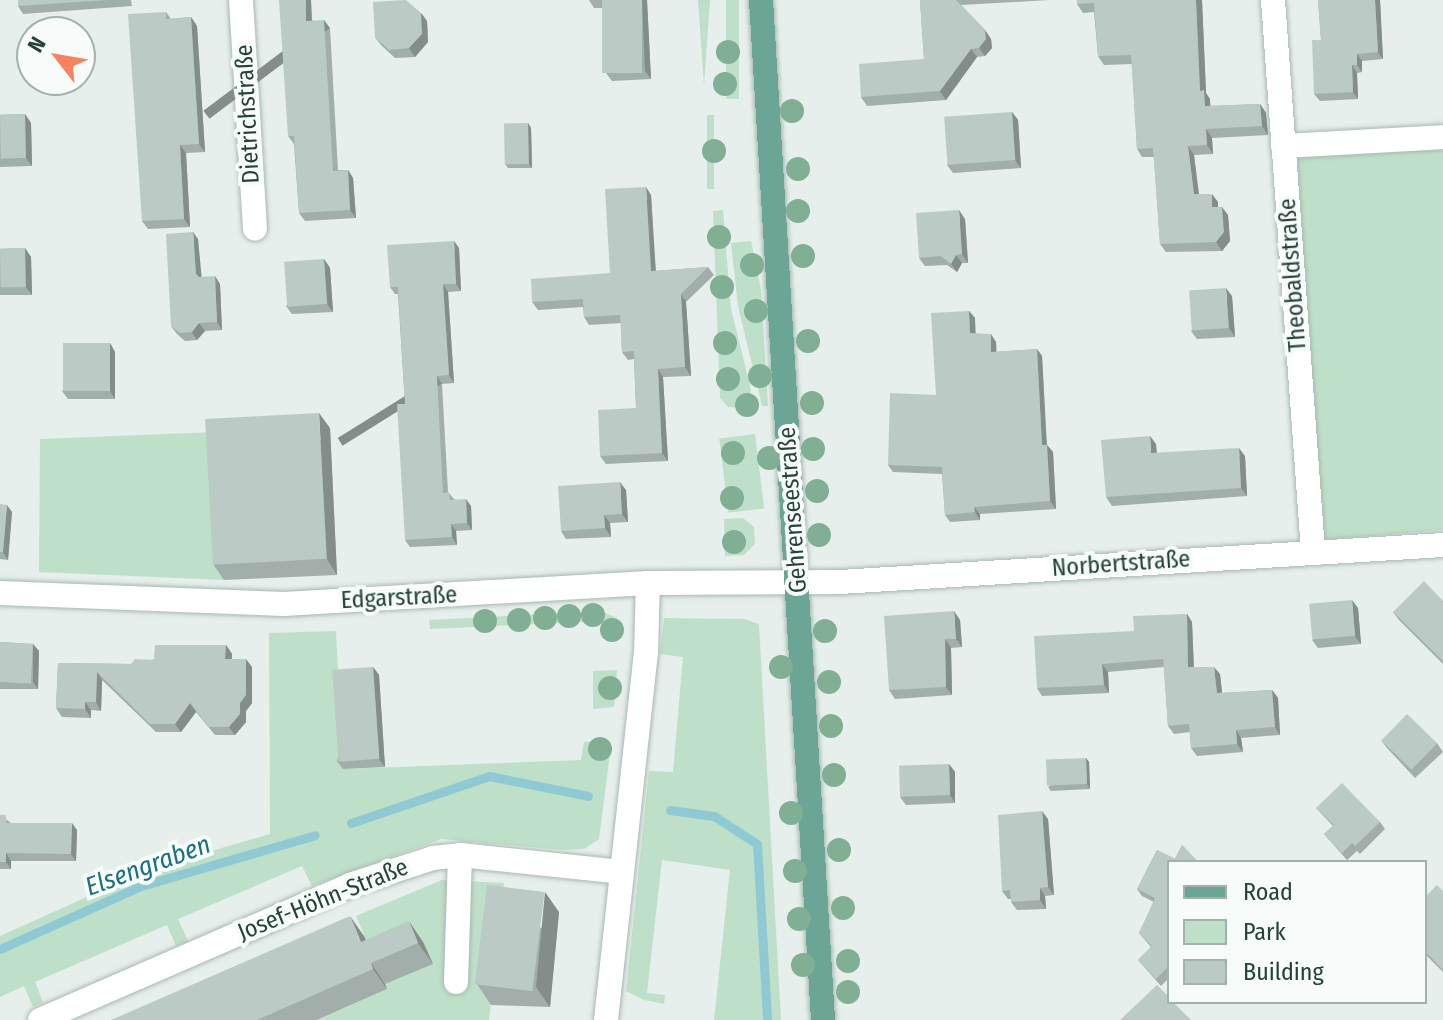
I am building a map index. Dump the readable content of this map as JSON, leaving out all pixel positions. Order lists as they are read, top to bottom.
{
  "streets": {
    "main road": ["Gehrenseestraße"],
    "street": [
      "Dietrichstraße",
      "Theobaldstraße",
      "Norbertstraße",
      "Edgarstraße",
      "Josef-Höhn-Straße"
    ]
  },
  "crossings": [
    ["Theobaldstraße", "Norbertstraße"],
    ["Gehrenseestraße", "Norbertstraße"],
    ["Gehrenseestraße", "Edgarstraße"],
    ["Norbertstraße", "Edgarstraße"]
  ],
  "water": ["Elsengraben"],
  "legend": ["Road", "Park", "Building"],
  "north": "top left"
}
